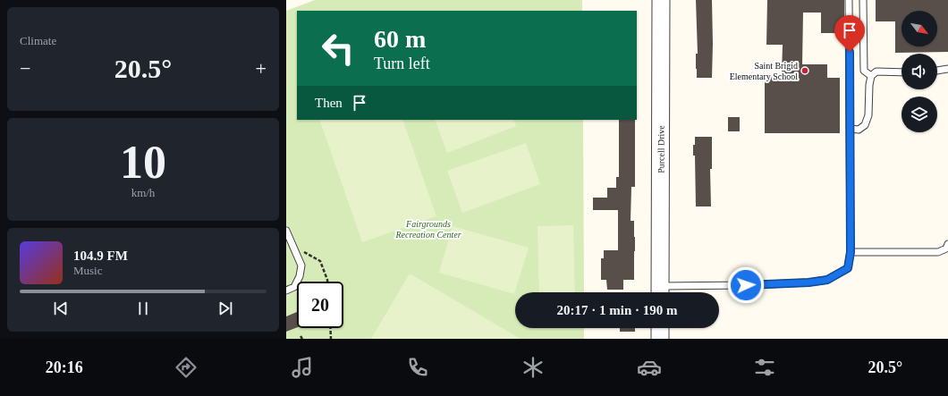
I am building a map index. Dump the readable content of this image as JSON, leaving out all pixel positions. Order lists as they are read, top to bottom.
{
  "streets": {
    "street": ["Purcell Drive"]
  },
  "parks": ["Fairgrounds Recreation Center"],
  "places": ["Saint Brigid Elementary School"],
  "north": "bottom right",
  "page": {
    "tile": [
      "Climate",
      ["10", "km/h"]
    ],
    "turn": ["60 m", "Turn left"],
    "heat": ["−", "20.5°", "+"],
    "then": "Then",
    "song": ["104.9 FM", "Music"],
    "limit": "20",
    "trip": "20:17 · 1 min · 190 m",
    "tabs": ["20:16", "20.5°"]
  }
}
